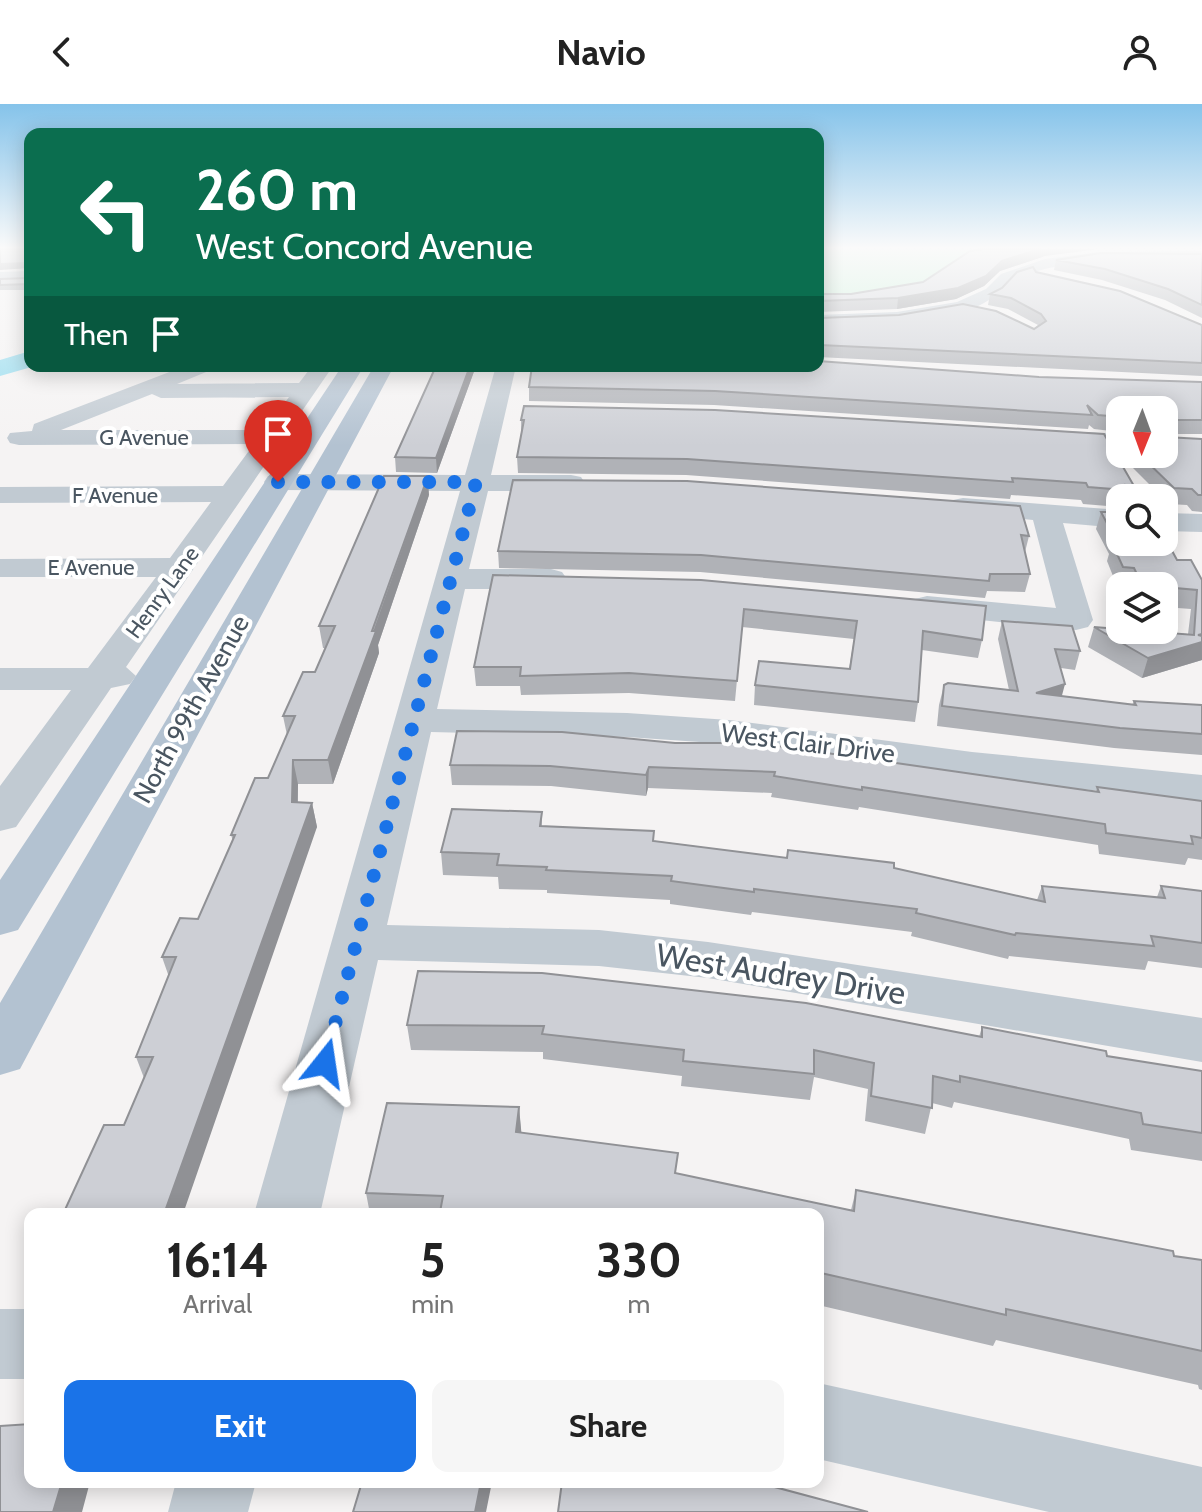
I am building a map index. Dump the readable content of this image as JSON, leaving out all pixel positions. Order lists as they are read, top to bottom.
{
  "streets": {
    "main road": ["North 99th Avenue"],
    "street": [
      "G Avenue",
      "F Avenue",
      "E Avenue",
      "Henry Lane",
      "West Clair Drive",
      "West Audrey Drive"
    ]
  },
  "crossings": [
    ["G Avenue", "Henry Lane"],
    ["F Avenue", "Henry Lane"],
    ["E Avenue", "Henry Lane"]
  ],
  "north": "bottom",
  "page": {
    "header": "Navio",
    "turn": ["260 m", "West Concord Avenue"],
    "then": "Then",
    "eta": [
      "16:14",
      "Arrival",
      "5",
      "min",
      "330",
      "m"
    ],
    "buttons": ["Exit", "Share"]
  }
}
